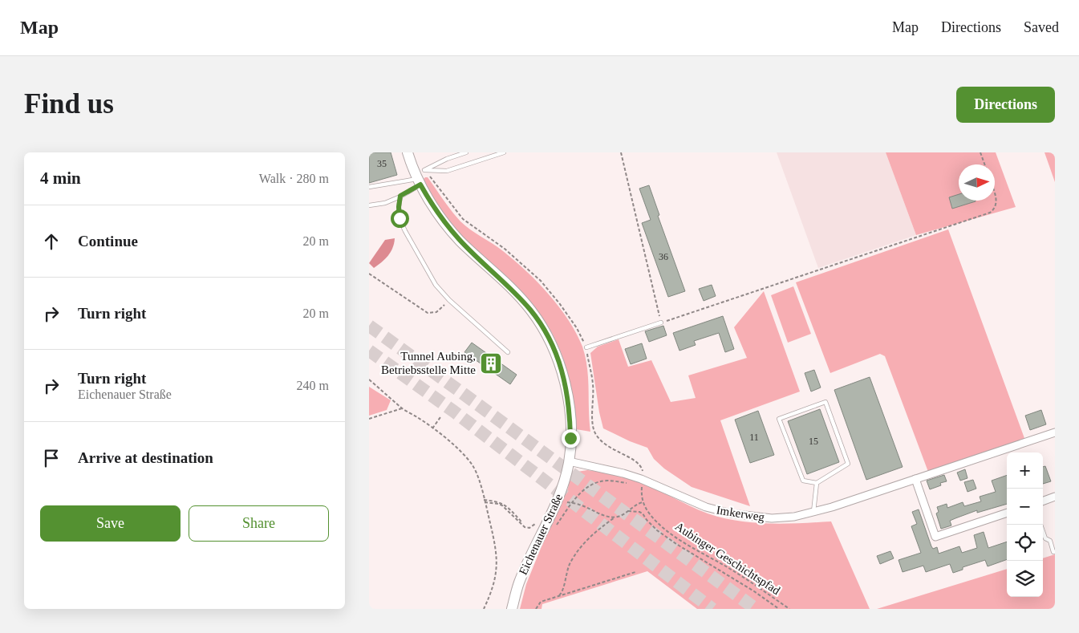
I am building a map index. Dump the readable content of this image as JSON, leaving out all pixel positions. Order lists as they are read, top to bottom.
{
  "streets": {
    "street": ["Imkerweg", "Eichenauer Straße"],
    "path": ["Aubinger Geschichtspfad"]
  },
  "crossings": [
    ["Imkerweg", "Eichenauer Straße"]
  ],
  "places": {
    "building": ["Tunnel Aubing, Betriebsstelle Mitte"]
  },
  "house_numbers": [
    "35",
    "36",
    "11",
    "15"
  ],
  "north": "right",
  "page": {
    "header": "Map",
    "nav": ["Map", "Directions", "Saved"],
    "buttons": [
      "Directions",
      ["Save", "Share"]
    ],
    "title": "Find us",
    "heading": ["4 min", "Walk · 280 m"],
    "list": [
      ["Continue", "20 m"],
      ["Turn right", "20 m"],
      ["Turn right", "Eichenauer Straße", "240 m"],
      "Arrive at destination"
    ],
    "map_buttons": ["+", "−"]
  }
}
